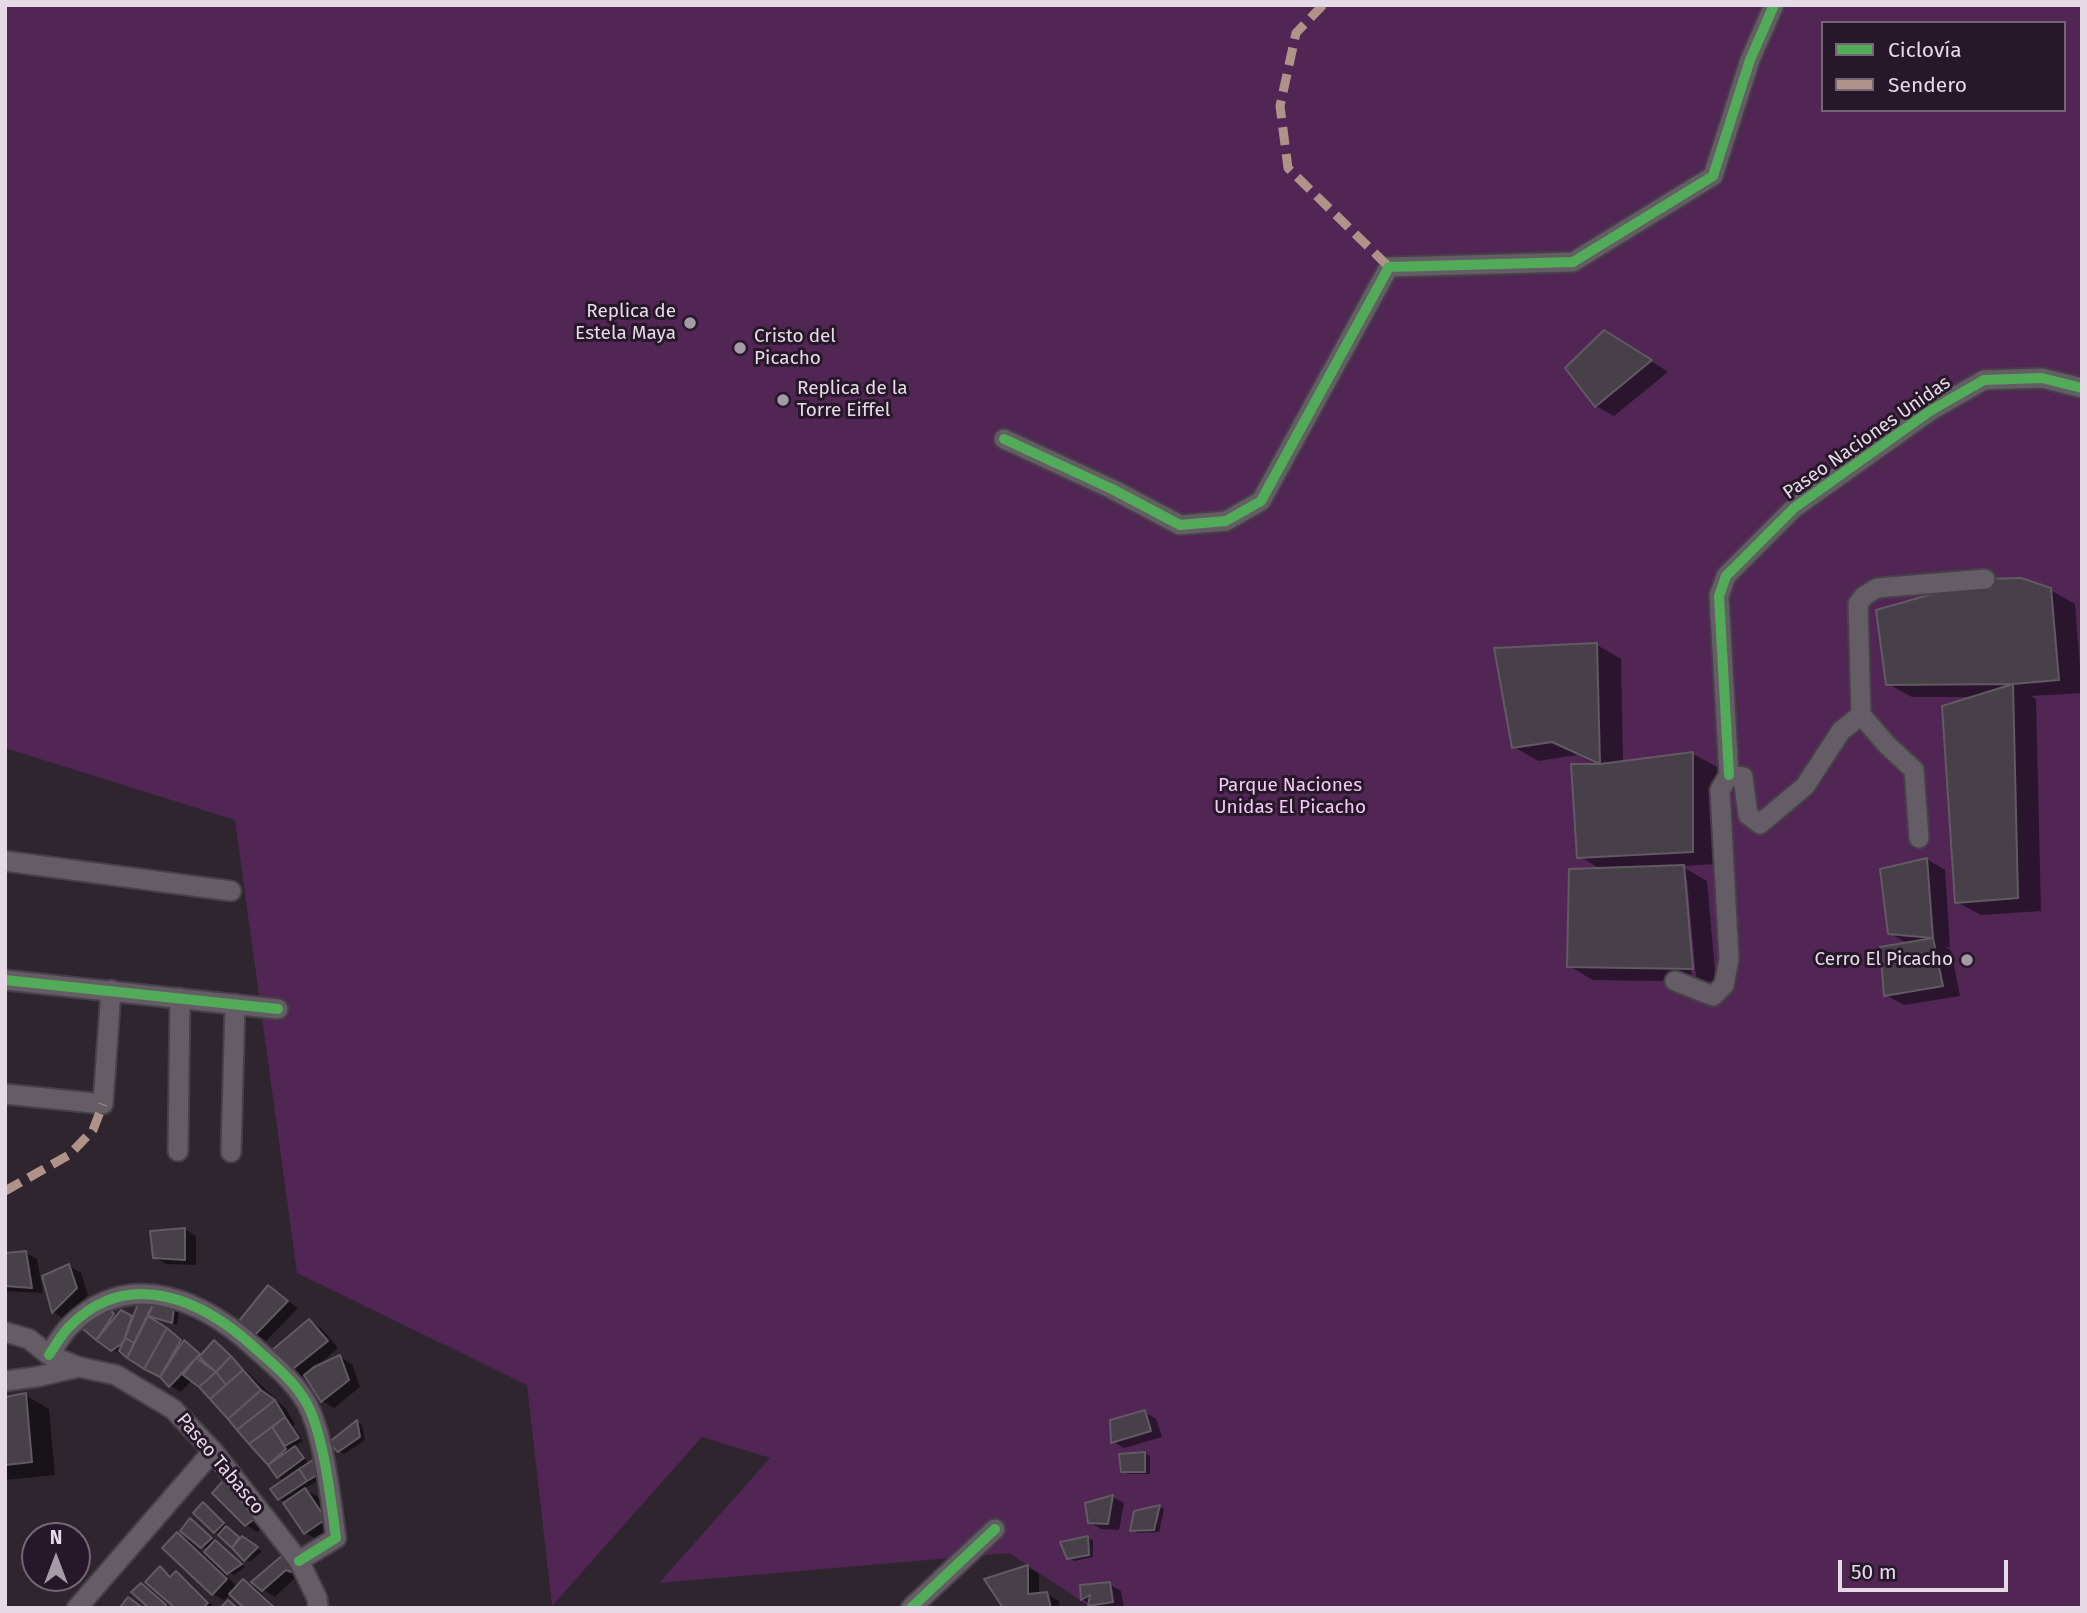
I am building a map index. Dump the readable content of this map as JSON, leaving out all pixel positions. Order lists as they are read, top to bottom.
{
  "streets": {
    "street": ["Paseo Naciones Unidas", "Paseo Tabasco"]
  },
  "parks": ["Parque Naciones Unidas El Picacho"],
  "places": [
    "Replica de Estela Maya",
    "Cristo del Picacho",
    "Replica de la Torre Eiffel",
    "Cerro El Picacho"
  ],
  "legend": ["Ciclovía", "Sendero"],
  "scale_bar": "50 m",
  "north": "top"
}
